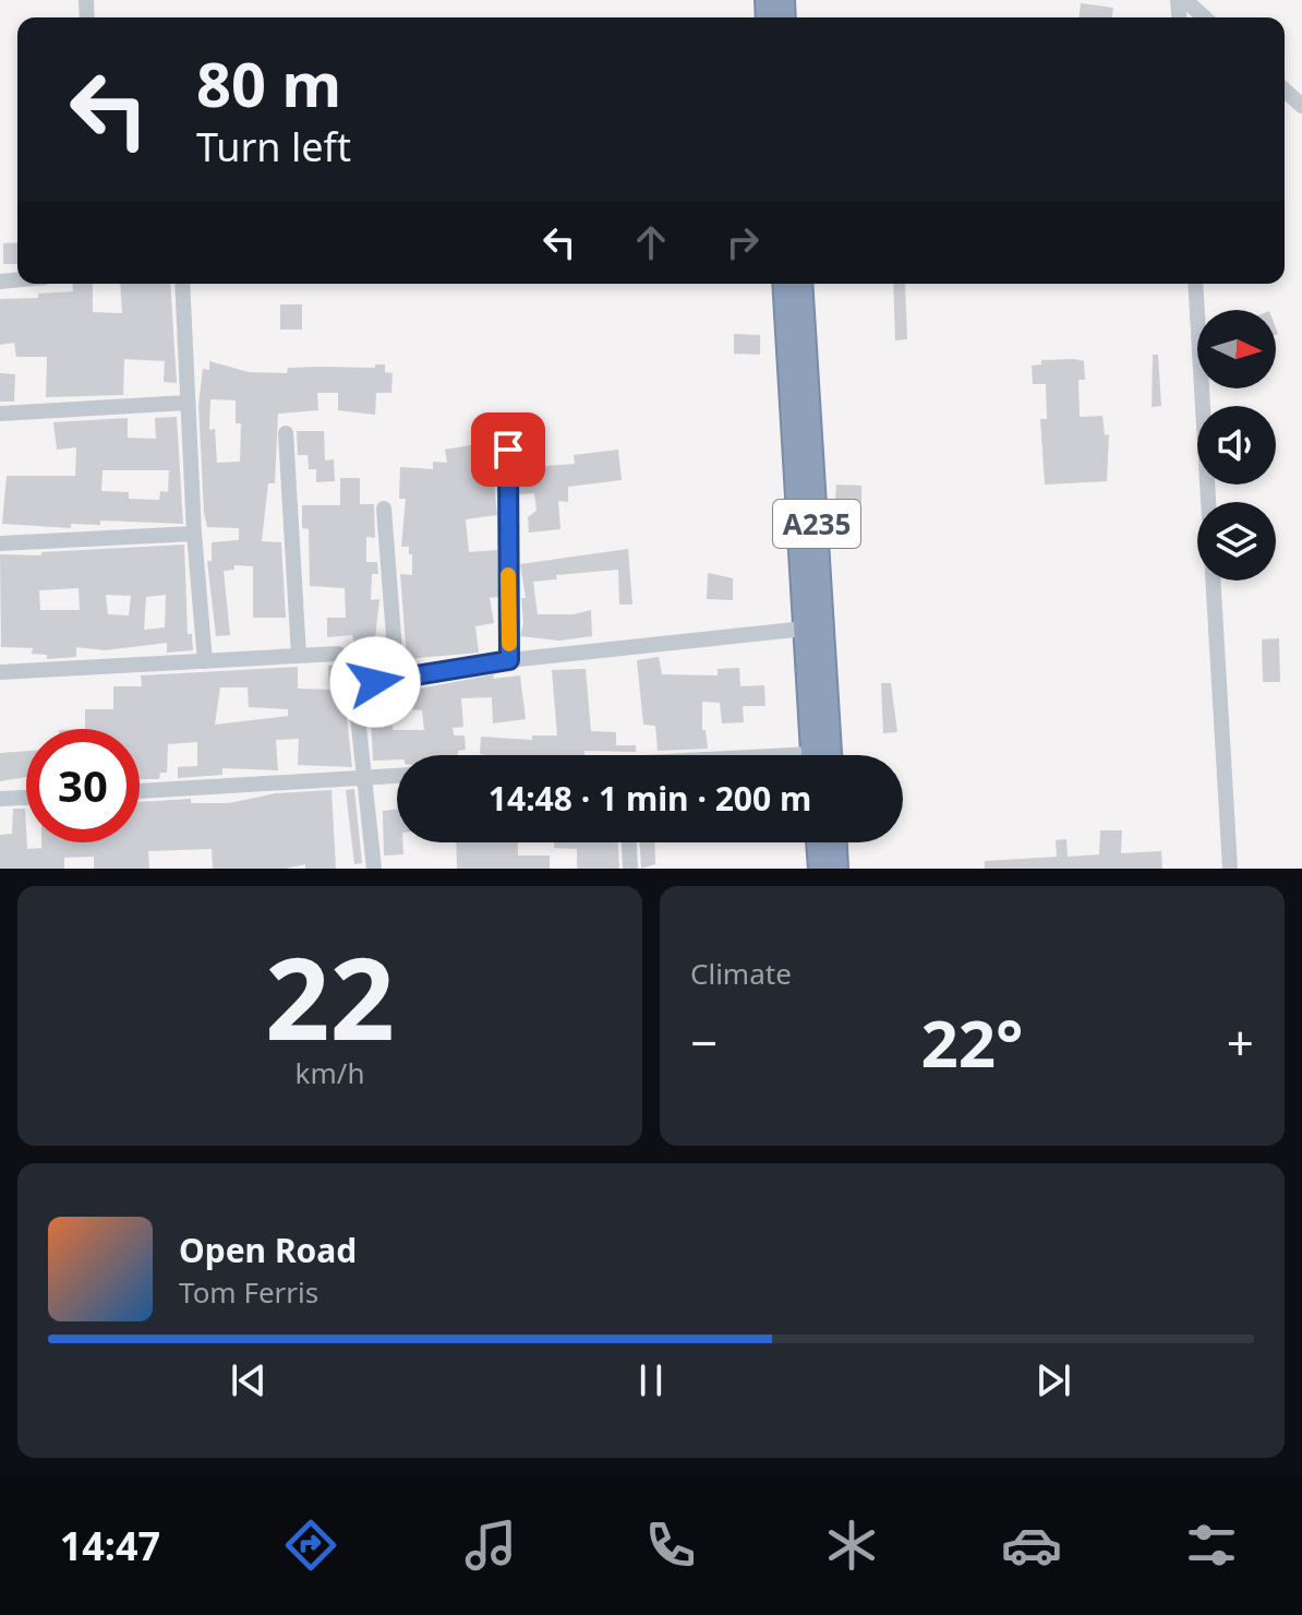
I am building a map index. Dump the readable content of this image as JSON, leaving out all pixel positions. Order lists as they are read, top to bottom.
{
  "streets": {
    "highway": ["A235"]
  },
  "north": "right",
  "page": {
    "turn": ["80 m", "Turn left"],
    "limit": "30",
    "trip": "14:48 · 1 min · 200 m",
    "tile": [
      ["22", "km/h"],
      "Climate"
    ],
    "heat": ["−", "22°", "+"],
    "song": ["Open Road", "Tom Ferris"],
    "tabs": "14:47"
  }
}
